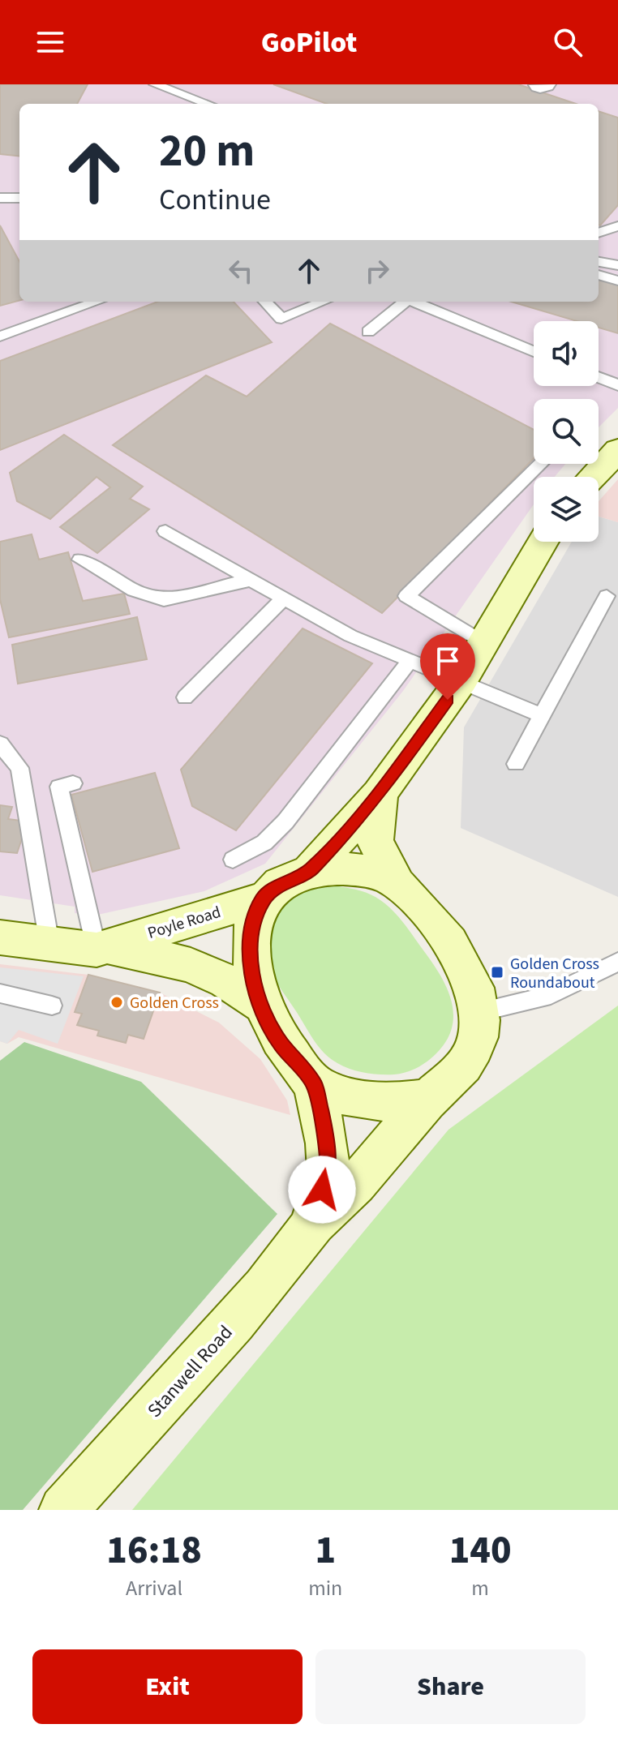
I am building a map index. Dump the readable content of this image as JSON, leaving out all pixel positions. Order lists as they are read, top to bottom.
{
  "streets": {
    "street": ["Poyle Road", "Stanwell Road"]
  },
  "places": {
    "transit": ["Golden Cross Roundabout"],
    "other": ["Golden Cross"]
  },
  "page": {
    "header": "GoPilot",
    "turn": ["20 m", "Continue"],
    "eta": [
      "16:18",
      "Arrival",
      "1",
      "min",
      "140",
      "m"
    ],
    "buttons": ["Exit", "Share"]
  }
}
